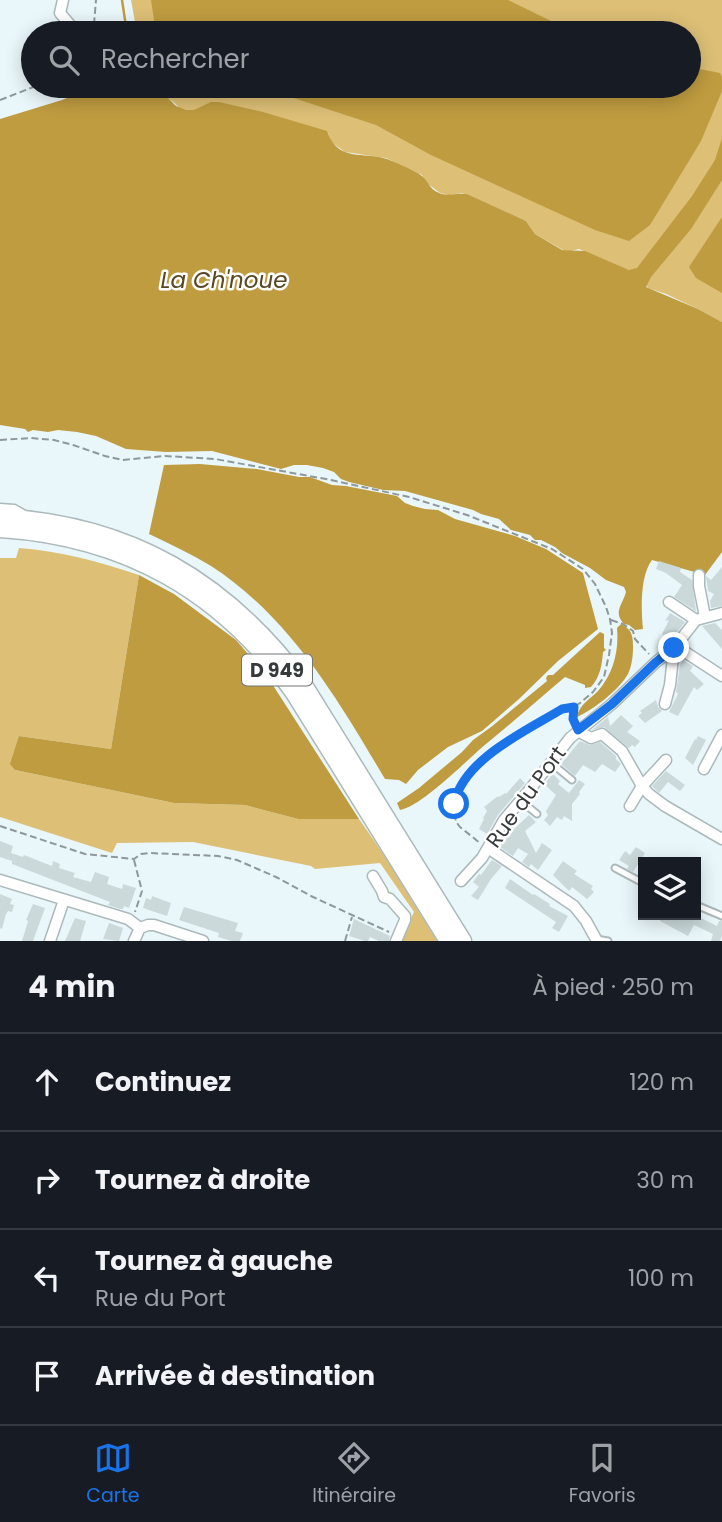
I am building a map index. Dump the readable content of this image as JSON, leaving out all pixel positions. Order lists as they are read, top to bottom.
{
  "streets": {
    "main road": ["D 949"],
    "street": ["Rue du Port"]
  },
  "water": ["La Ch'noue"],
  "page": {
    "search": "Rechercher",
    "heading": ["4 min", "À pied · 250 m"],
    "list": [
      ["Continuez", "120 m"],
      ["Tournez à droite", "30 m"],
      ["Tournez à gauche", "Rue du Port", "100 m"],
      "Arrivée à destination"
    ],
    "nav": ["Carte", "Itinéraire", "Favoris"]
  }
}
